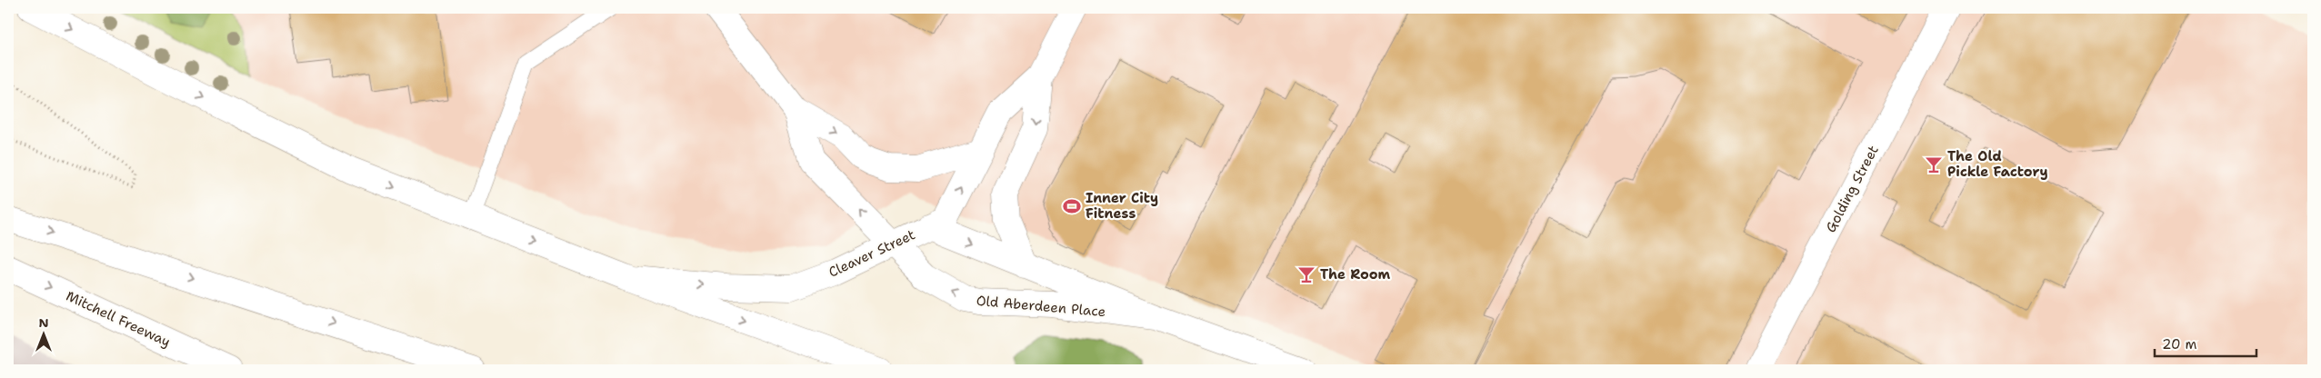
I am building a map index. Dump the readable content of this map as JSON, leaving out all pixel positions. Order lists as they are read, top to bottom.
{
  "streets": {
    "main road": [
      "Golding Street",
      "Cleaver Street",
      "Old Aberdeen Place",
      "Mitchell Freeway"
    ]
  },
  "crossings": [
    ["Cleaver Street", "Old Aberdeen Place"]
  ],
  "places": {
    "bar": ["The Old Pickle Factory", "The Room"],
    "sports": ["Inner City Fitness"]
  },
  "scale_bar": "20 m",
  "north": "top"
}
